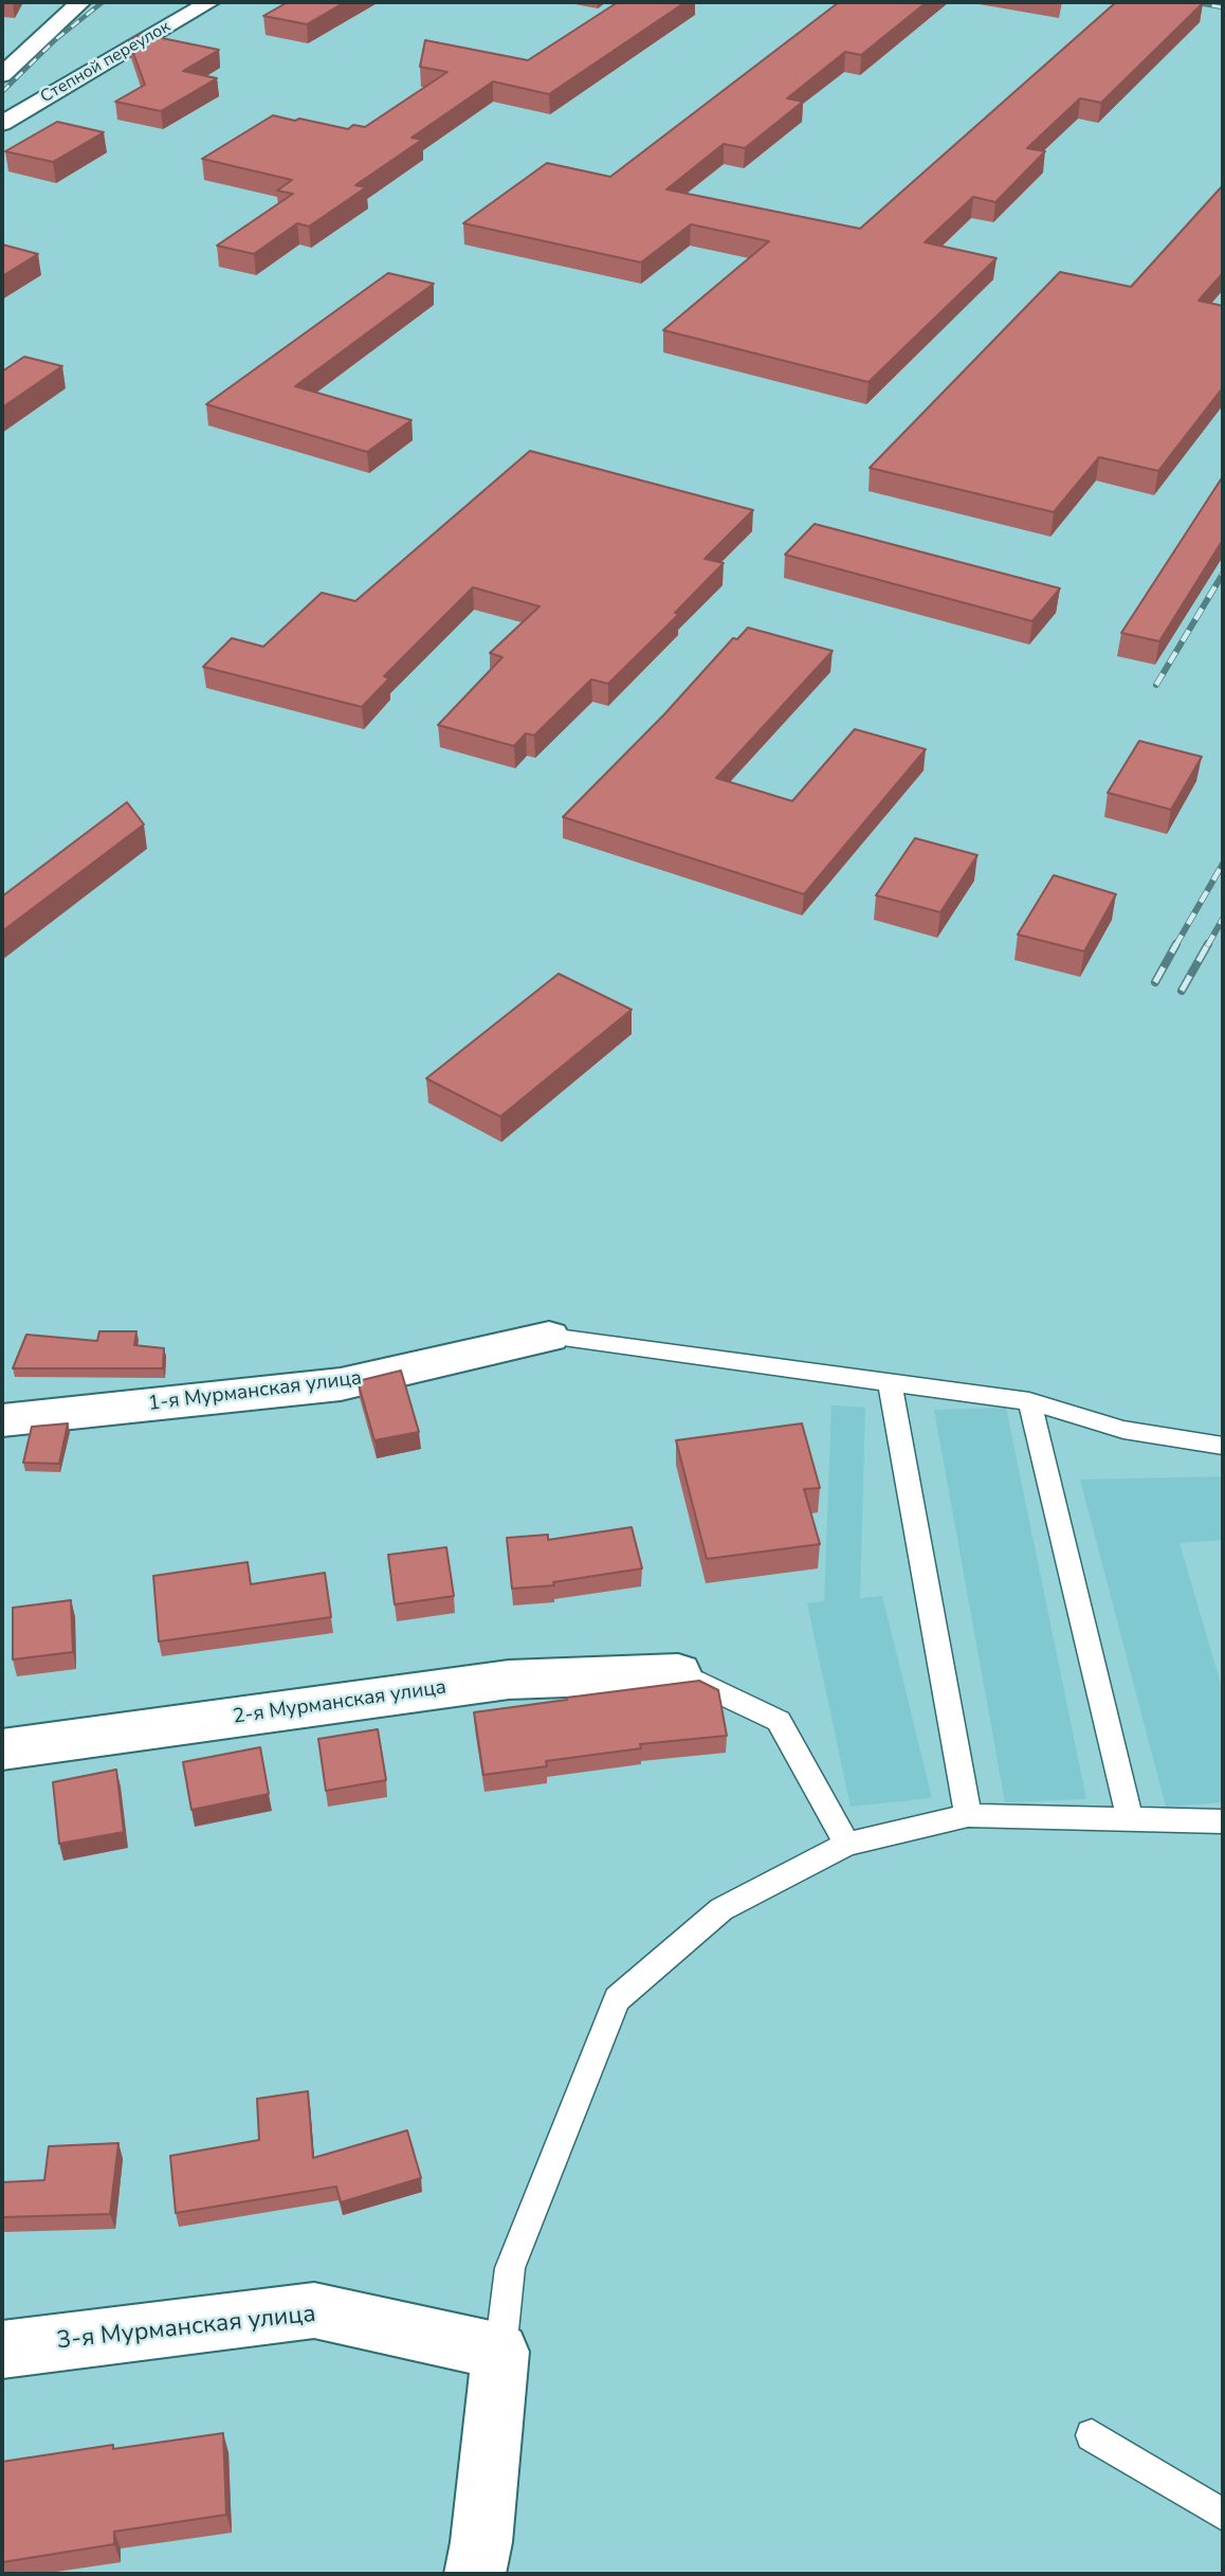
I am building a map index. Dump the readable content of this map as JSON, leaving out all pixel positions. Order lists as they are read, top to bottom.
{
  "streets": {
    "street": [
      "Степной переулок",
      "1-я Мурманская улица",
      "2-я Мурманская улица",
      "3-я Мурманская улица"
    ]
  }
}
